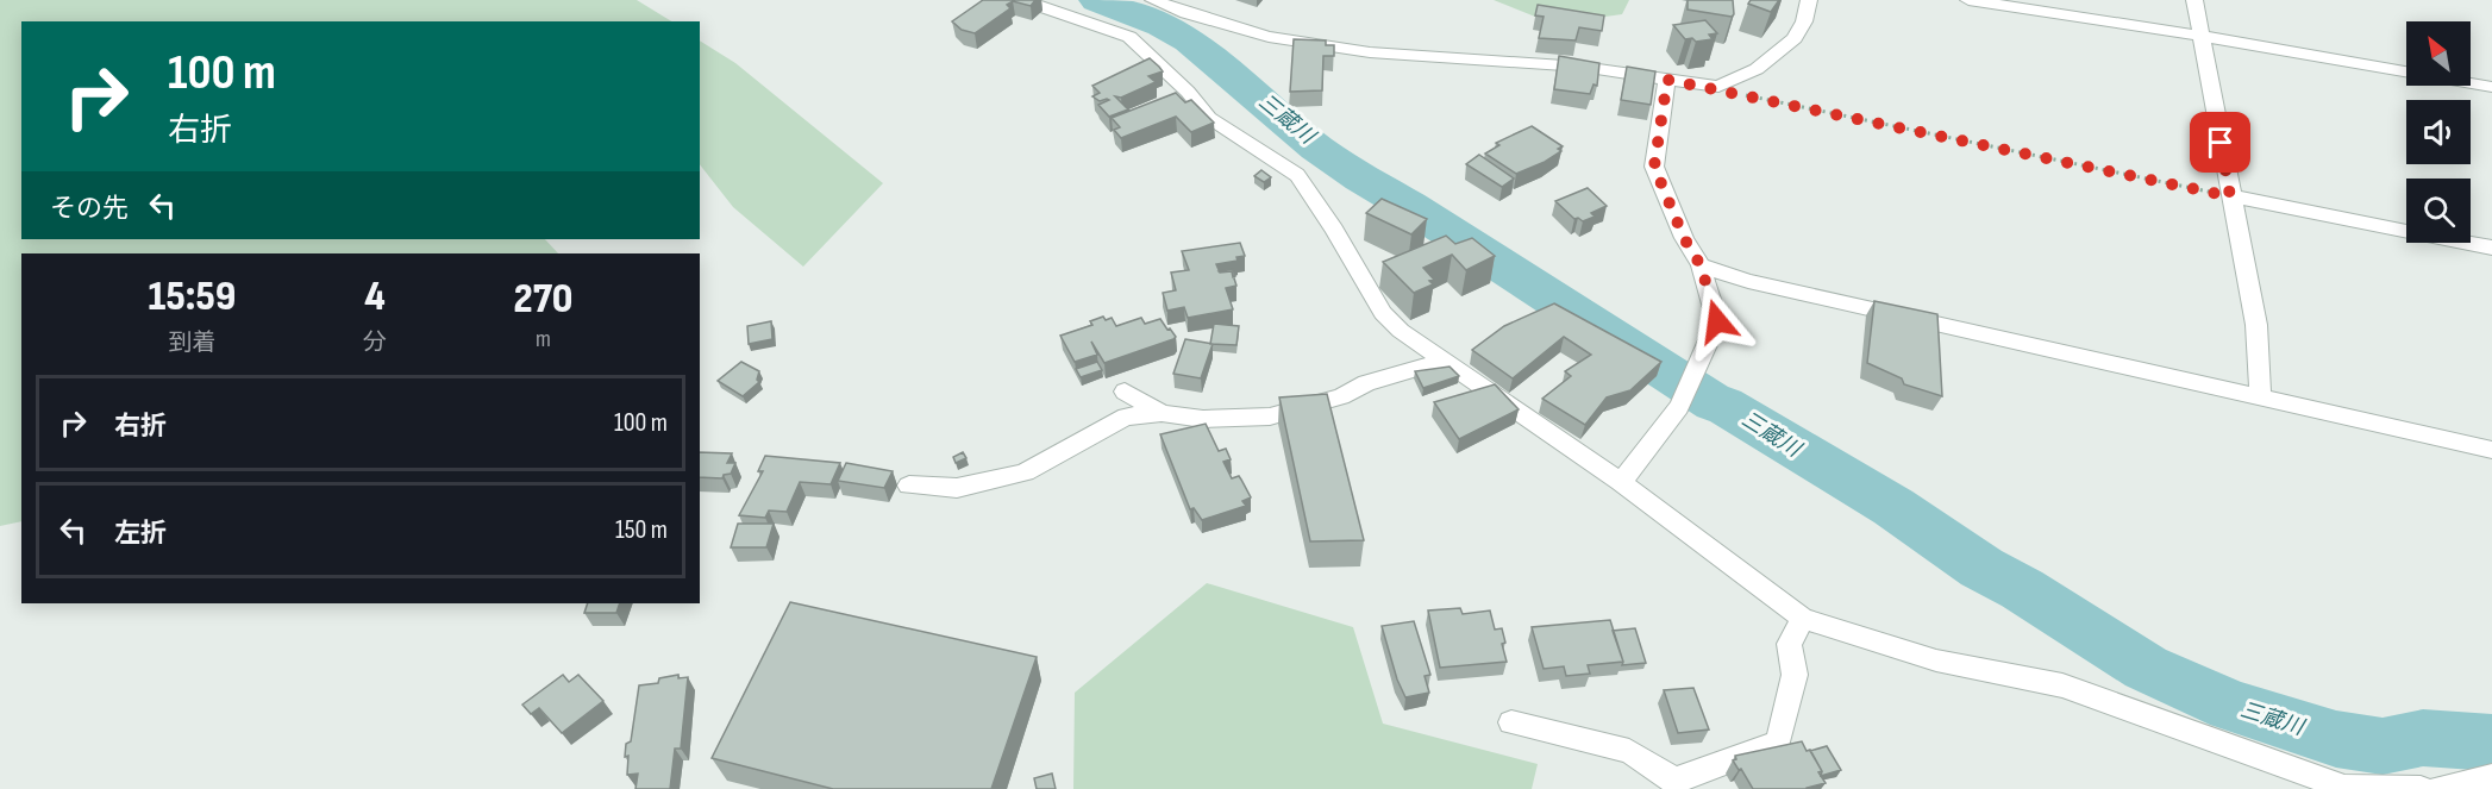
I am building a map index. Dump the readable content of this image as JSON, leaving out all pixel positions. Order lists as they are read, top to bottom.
{
  "water": ["三蔵川"],
  "north": "top left",
  "page": {
    "turn": ["100 m", "右折"],
    "then": "その先",
    "eta": [
      "15:59",
      "到着",
      "4",
      "分",
      "270",
      "m"
    ],
    "list": [
      {
        "name": "右折",
        "value": "100 m"
      },
      {
        "name": "左折",
        "value": "150 m"
      }
    ]
  }
}
